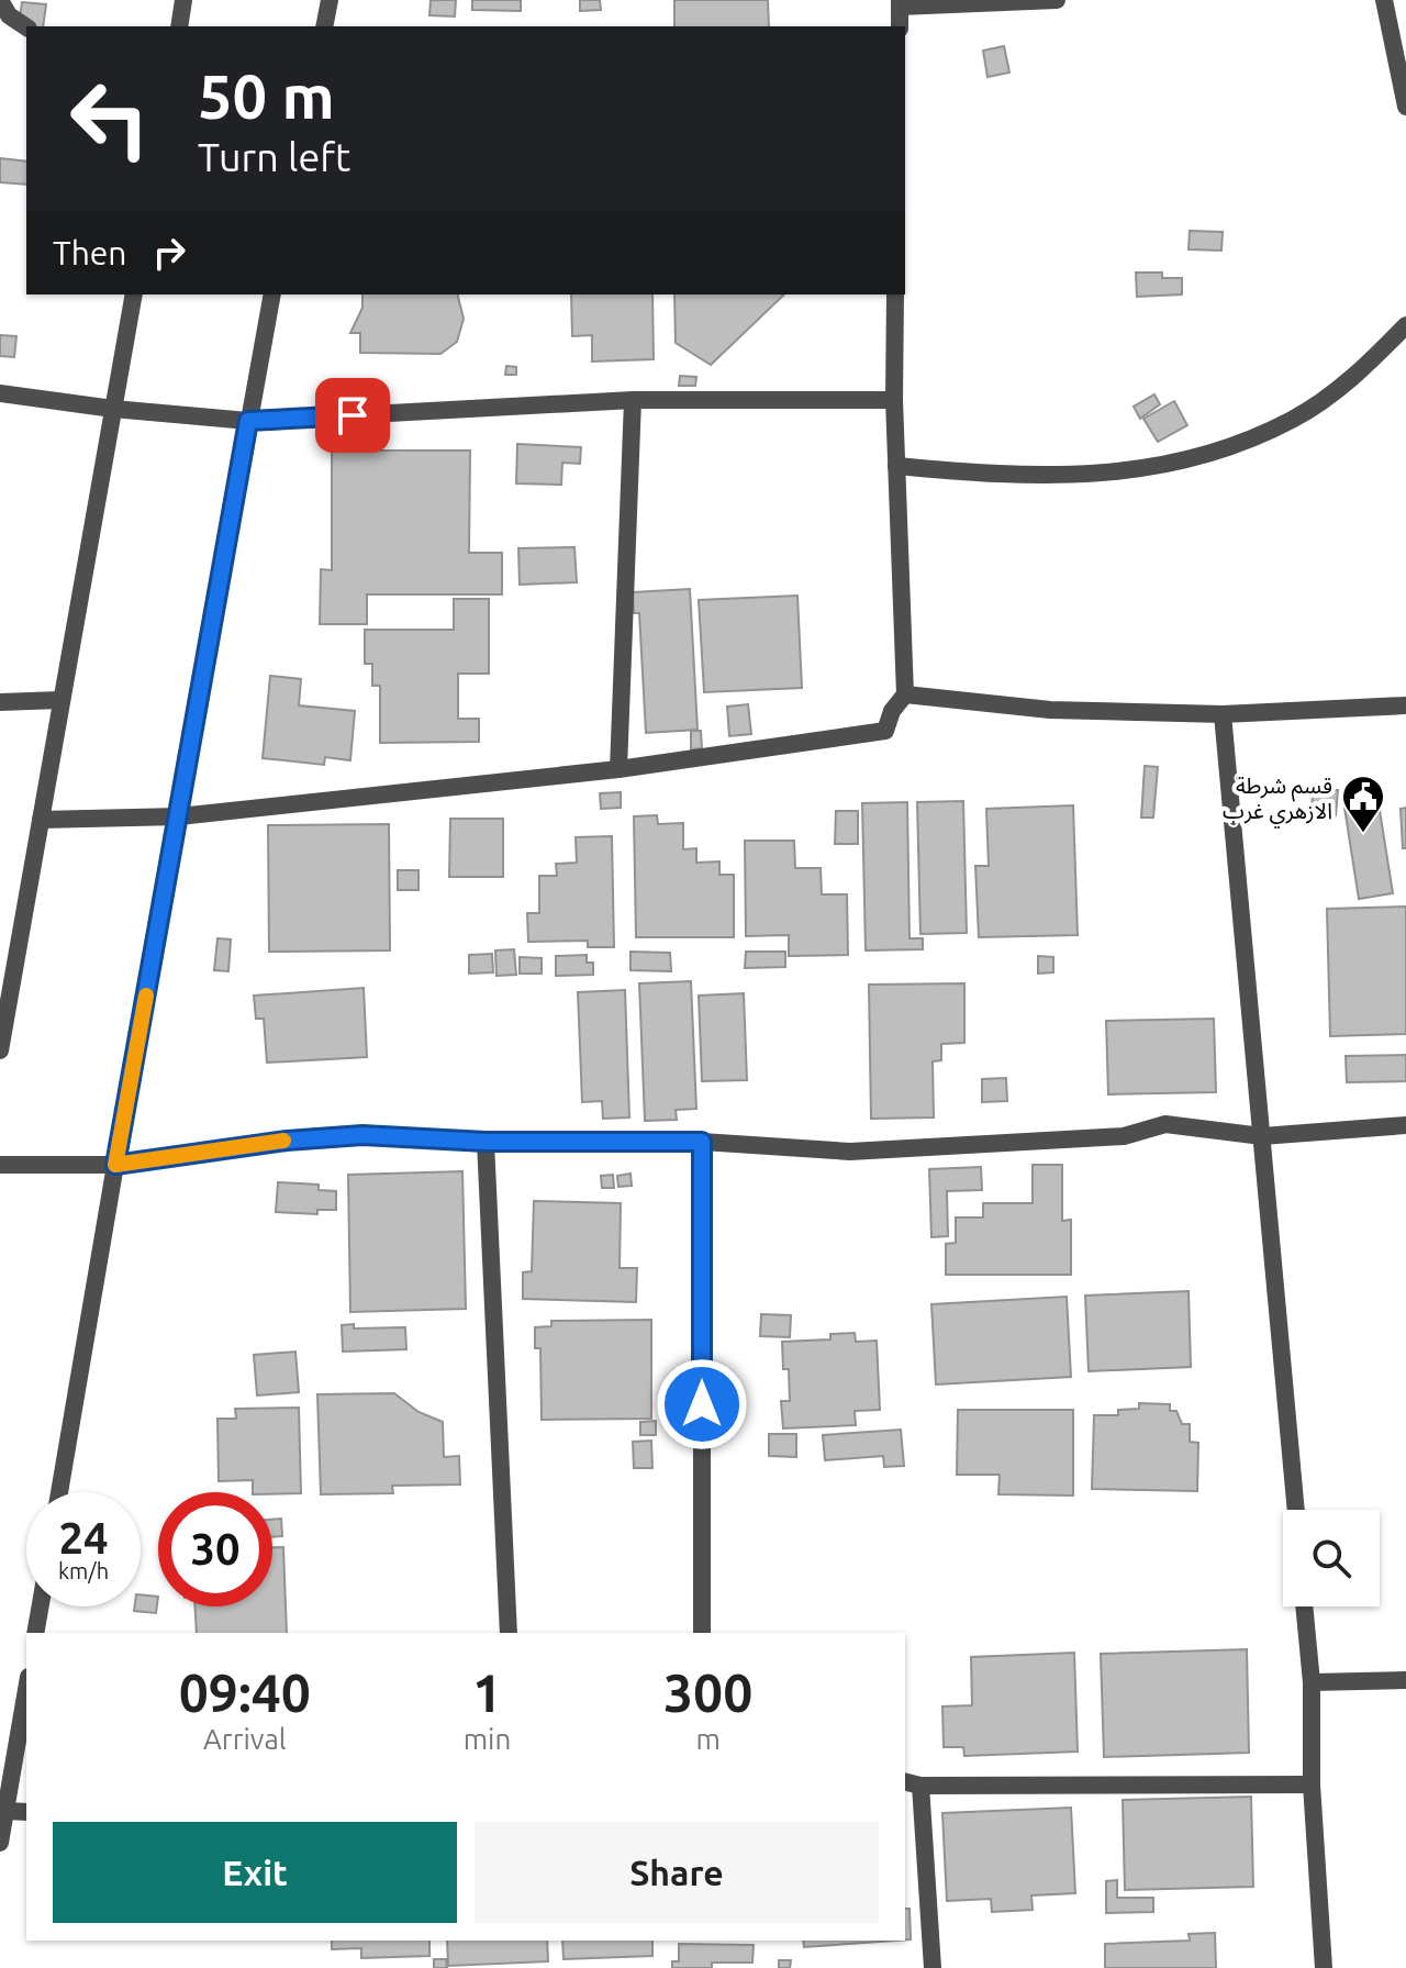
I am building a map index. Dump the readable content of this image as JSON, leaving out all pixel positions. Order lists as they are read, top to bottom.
{
  "places": {
    "public building": ["قسم شرطة الازهري غرب"]
  },
  "page": {
    "turn": ["50 m", "Turn left"],
    "then": "Then",
    "speed": "24 km/h",
    "limit": "30",
    "eta": [
      "09:40",
      "Arrival",
      "1",
      "min",
      "300",
      "m"
    ],
    "buttons": ["Exit", "Share"]
  }
}
